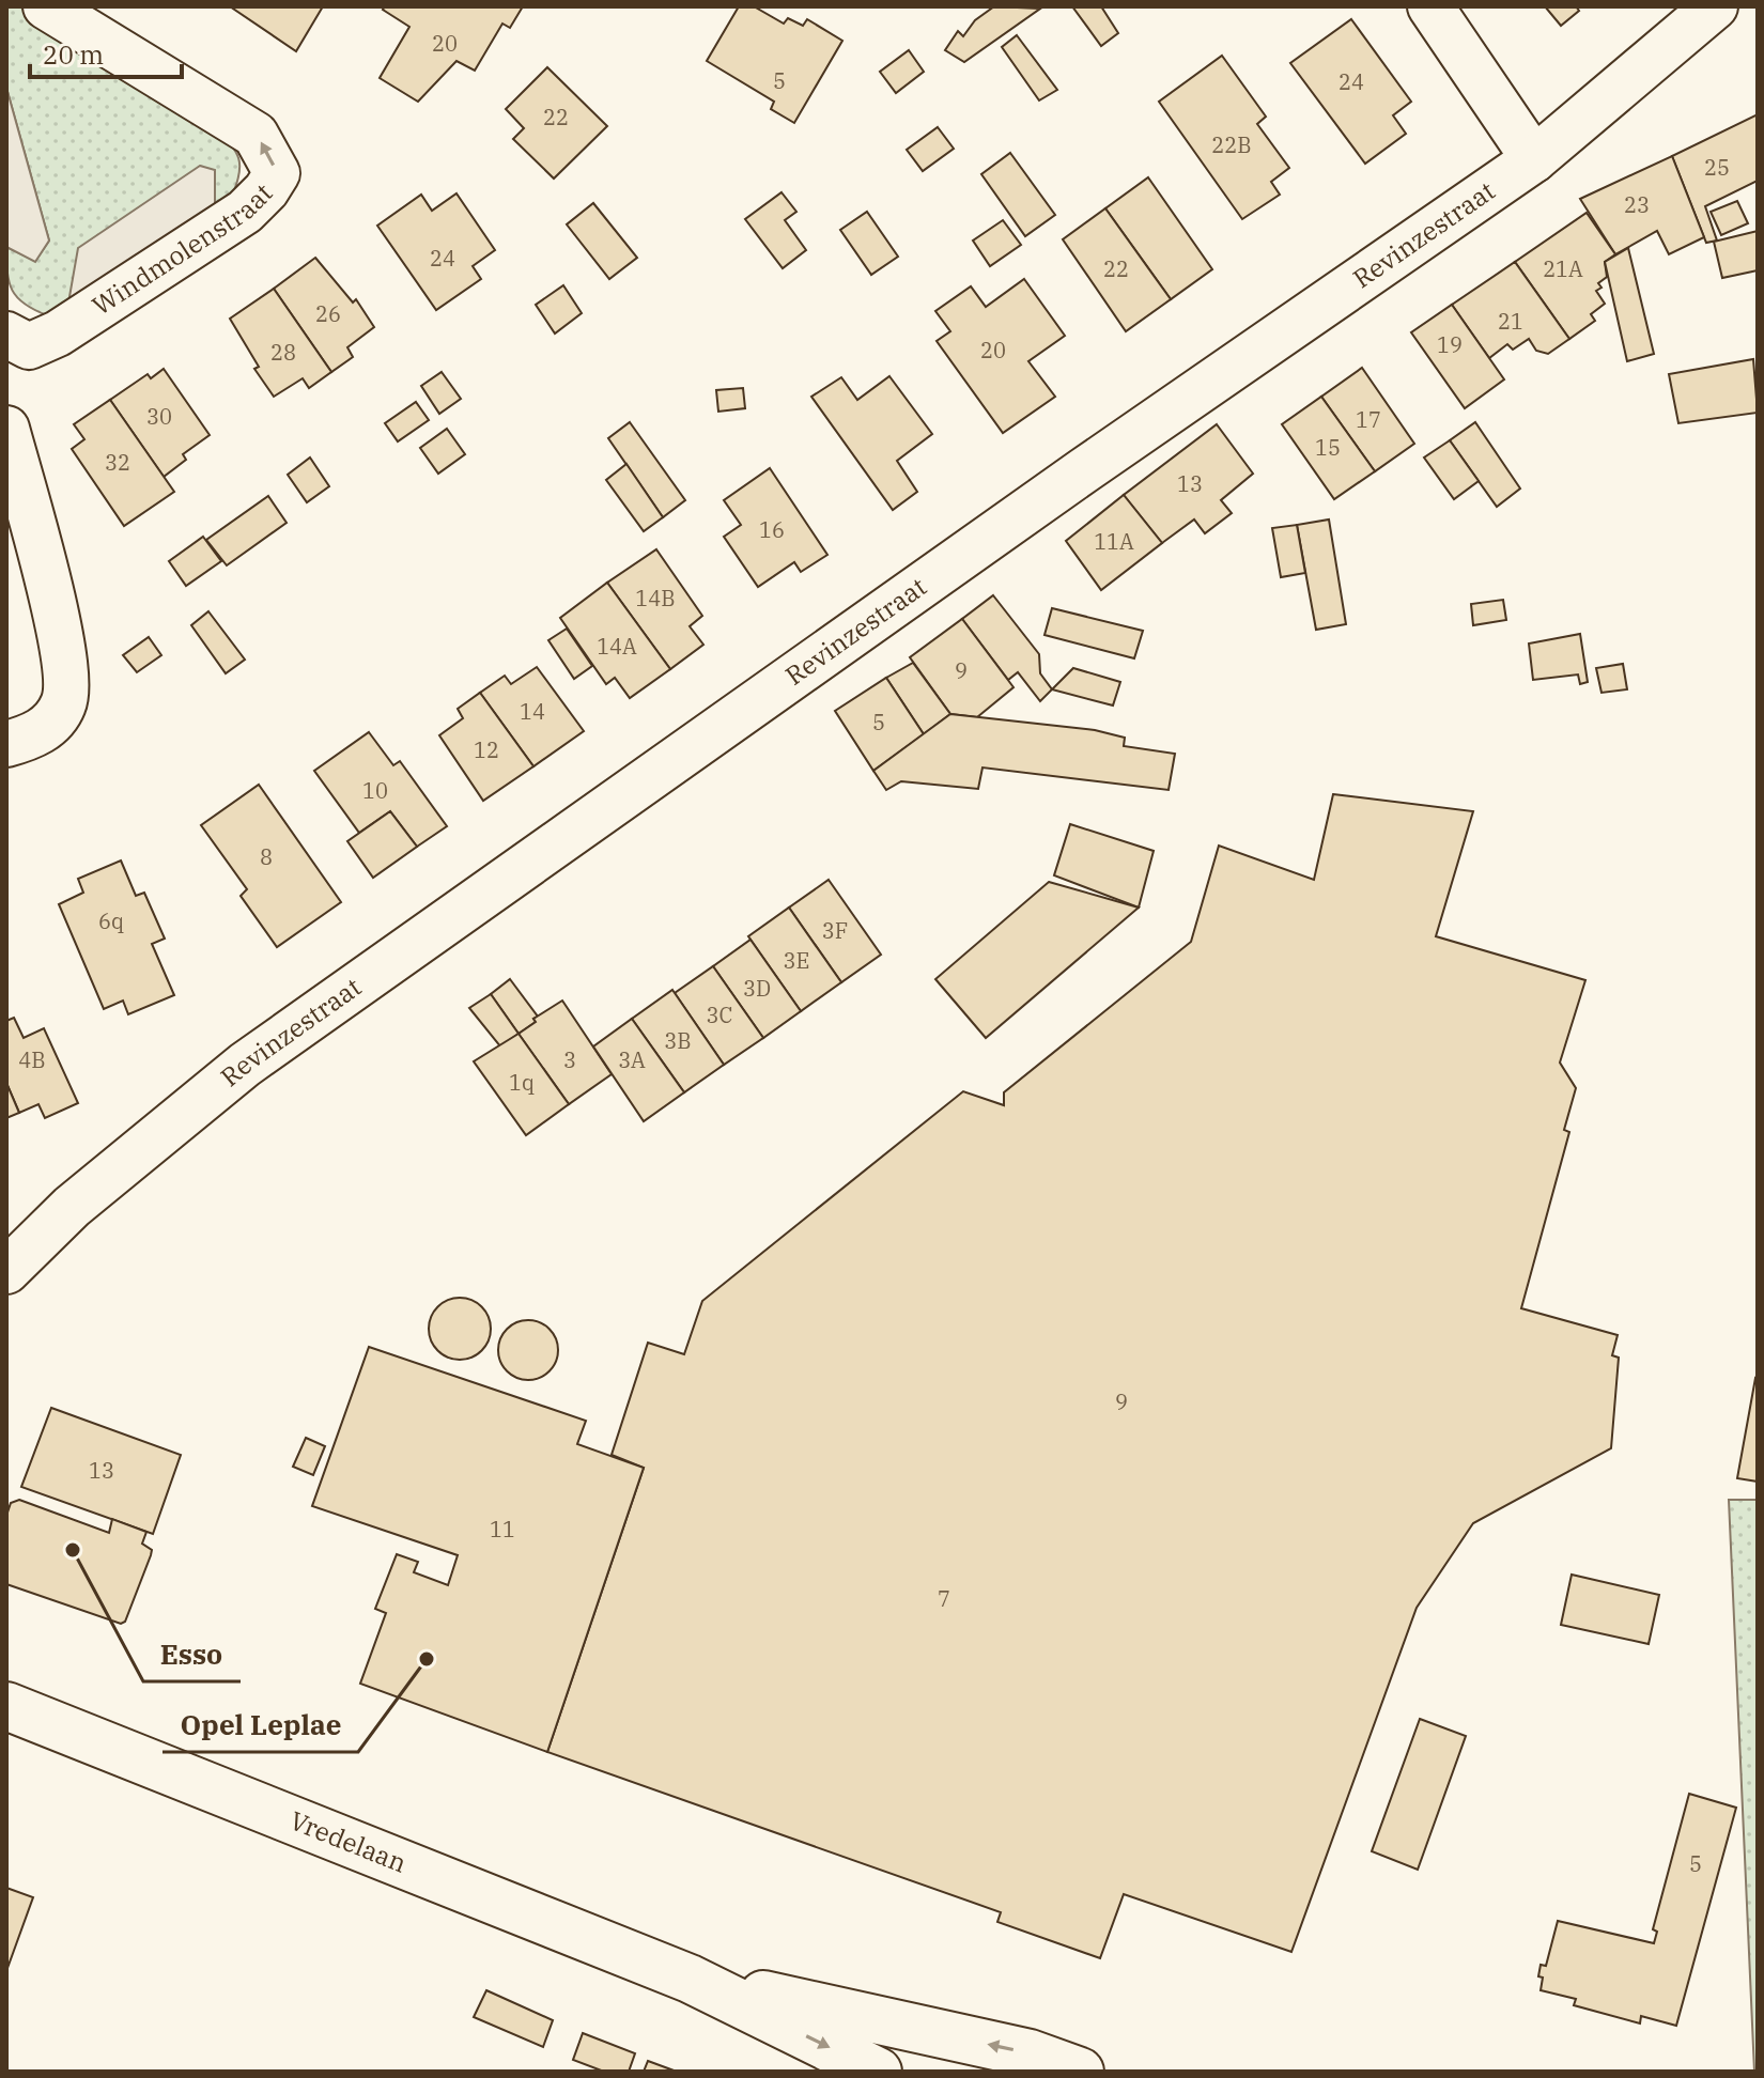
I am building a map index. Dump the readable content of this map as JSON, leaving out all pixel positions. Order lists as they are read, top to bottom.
{
  "streets": {
    "main road": ["Vredelaan"],
    "street": ["Revinzestraat", "Windmolenstraat"]
  },
  "places": ["Esso", "Opel Leplae"],
  "house_numbers": [
    "20",
    "5",
    "24",
    "22",
    "22B",
    "25",
    "23",
    "24",
    "22",
    "21A",
    "26",
    "21",
    "19",
    "20",
    "28",
    "30",
    "17",
    "15",
    "32",
    "13",
    "16",
    "11A",
    "14B",
    "14A",
    "9",
    "14",
    "5",
    "12",
    "10",
    "8",
    "6q",
    "3F",
    "3E",
    "3D",
    "3C",
    "3B",
    "4B",
    "3",
    "3A",
    "1q",
    "9",
    "13",
    "11",
    "7",
    "5"
  ],
  "scale_bar": "20 m"
}
